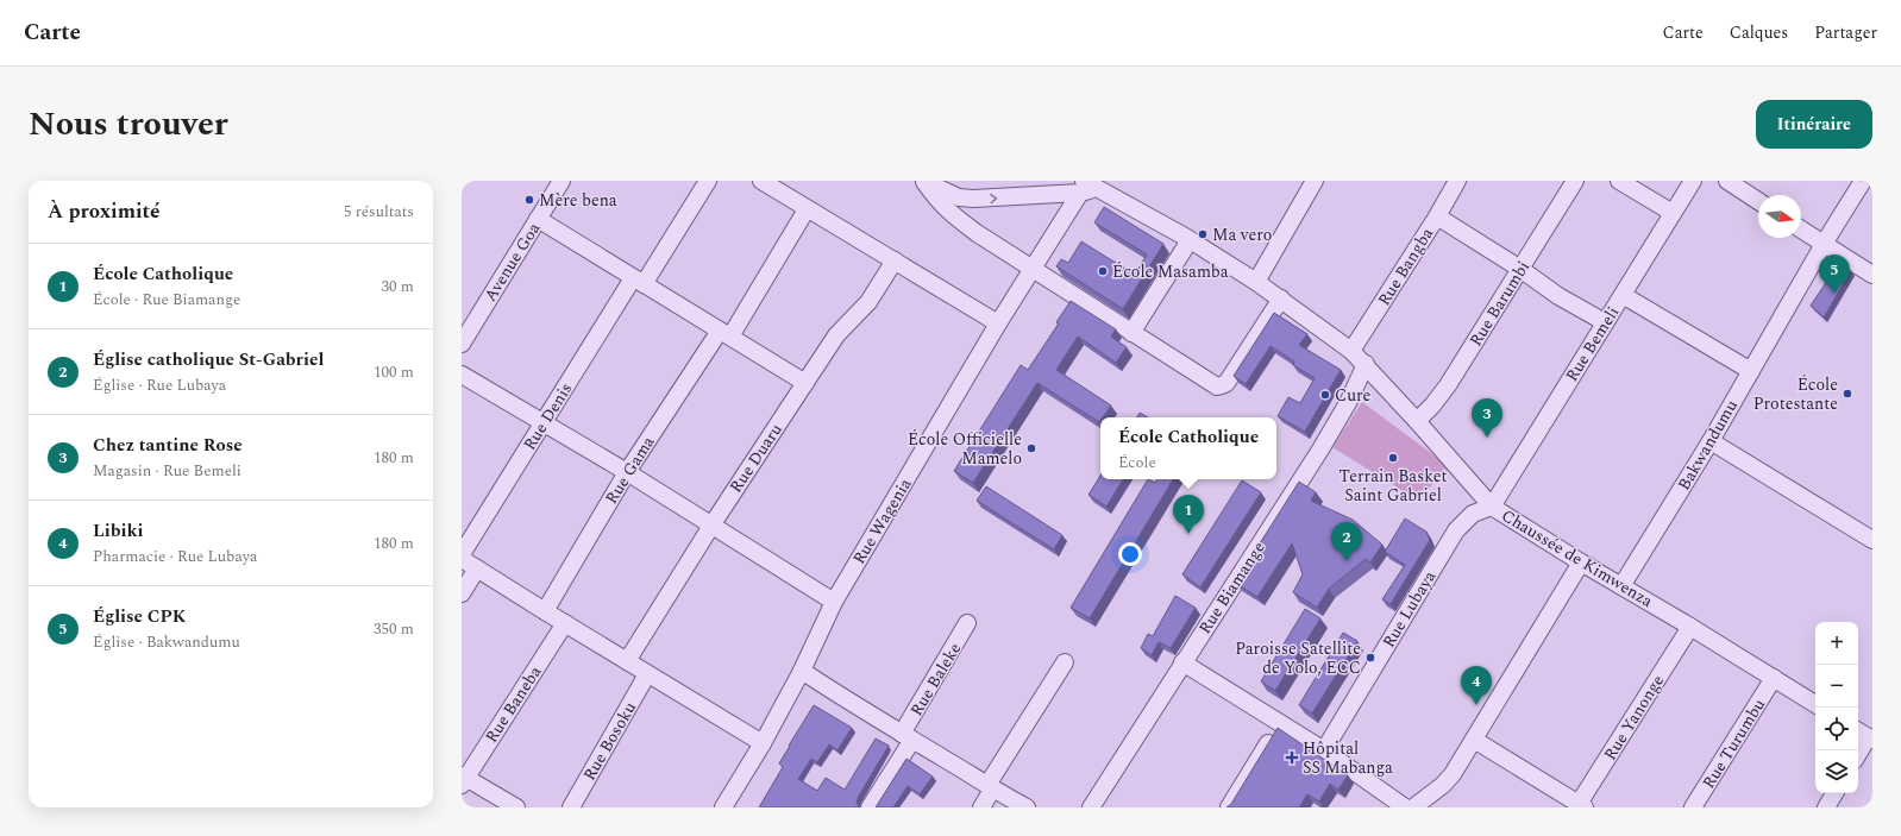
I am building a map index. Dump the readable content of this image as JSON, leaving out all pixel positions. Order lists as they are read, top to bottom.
{
  "streets": {
    "street": [
      "Avenue Goa",
      "Rue Bangba",
      "Rue Barumbi",
      "Rue Bemeli",
      "Rue Denis",
      "Bakwandumu",
      "Rue Duaru",
      "Rue Gama",
      "Rue Wagenia",
      "Chaussée de Kimwenza",
      "Rue Biamange",
      "Rue Lubaya",
      "Rue Baleke",
      "Rue Baneba",
      "Rue Yanonge",
      "Rue Bosoku",
      "Rue Turumbu"
    ]
  },
  "crossings": [
    ["Rue Bangba", "Chaussée de Kimwenza"],
    ["Rue Barumbi", "Chaussée de Kimwenza"],
    ["Rue Bemeli", "Chaussée de Kimwenza"],
    ["Rue Bemeli", "Rue Lubaya"],
    ["Bakwandumu", "Chaussée de Kimwenza"],
    ["Rue Wagenia", "Chaussée de Kimwenza"],
    ["Chaussée de Kimwenza", "Rue Biamange"],
    ["Chaussée de Kimwenza", "Rue Lubaya"],
    ["Chaussée de Kimwenza", "Rue Yanonge"],
    ["Chaussée de Kimwenza", "Rue Turumbu"]
  ],
  "places": {
    "other": [
      "Mère bena",
      "Ma vero",
      "École Masamba",
      "École Protestante",
      "Cure",
      "École Officielle Mamelo",
      "Terrain Basket Saint Gabriel",
      "Paroisse Satellite de Yolo, ECC"
    ],
    "health": ["Hôpital SS Mabanga"]
  },
  "north": "right",
  "page": {
    "header": "Carte",
    "nav": ["Carte", "Calques", "Partager"],
    "title": "Nous trouver",
    "buttons": "Itinéraire",
    "heading": ["À proximité", "5 résultats"],
    "list": [
      {
        "mark": "1",
        "name": "École Catholique",
        "note": "École · Rue Biamange",
        "value": "30 m"
      },
      {
        "mark": "2",
        "name": "Église catholique St-Gabriel",
        "note": "Église · Rue Lubaya",
        "value": "100 m"
      },
      {
        "mark": "3",
        "name": "Chez tantine Rose",
        "note": "Magasin · Rue Bemeli",
        "value": "180 m"
      },
      {
        "mark": "4",
        "name": "Libiki",
        "note": "Pharmacie · Rue Lubaya",
        "value": "180 m"
      },
      {
        "mark": "5",
        "name": "Église CPK",
        "note": "Église · Bakwandumu",
        "value": "350 m"
      }
    ],
    "pins": [
      "5",
      "3",
      "1",
      "2",
      "4"
    ],
    "popup": ["École Catholique", "École"],
    "map_buttons": ["+", "−"]
  }
}
